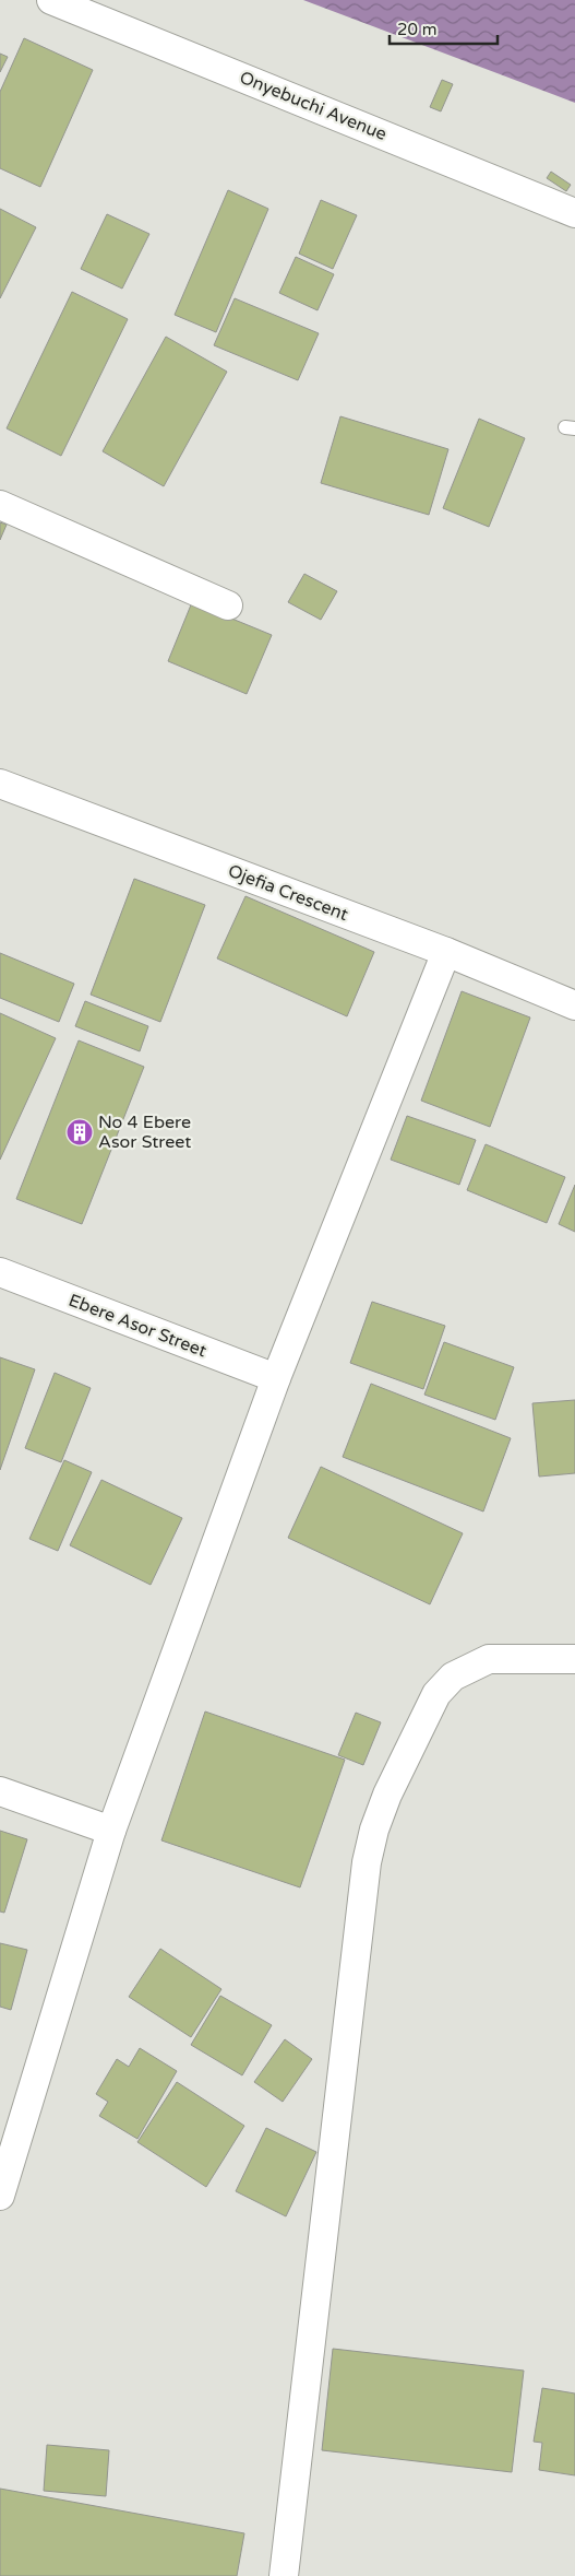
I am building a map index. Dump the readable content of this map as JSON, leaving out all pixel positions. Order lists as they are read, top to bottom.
{
  "streets": {
    "street": ["Onyebuchi Avenue", "Ojefia Crescent", "Ebere Asor Street"]
  },
  "places": {
    "building": ["No 4 Ebere Asor Street"]
  },
  "scale_bar": "20 m"
}
